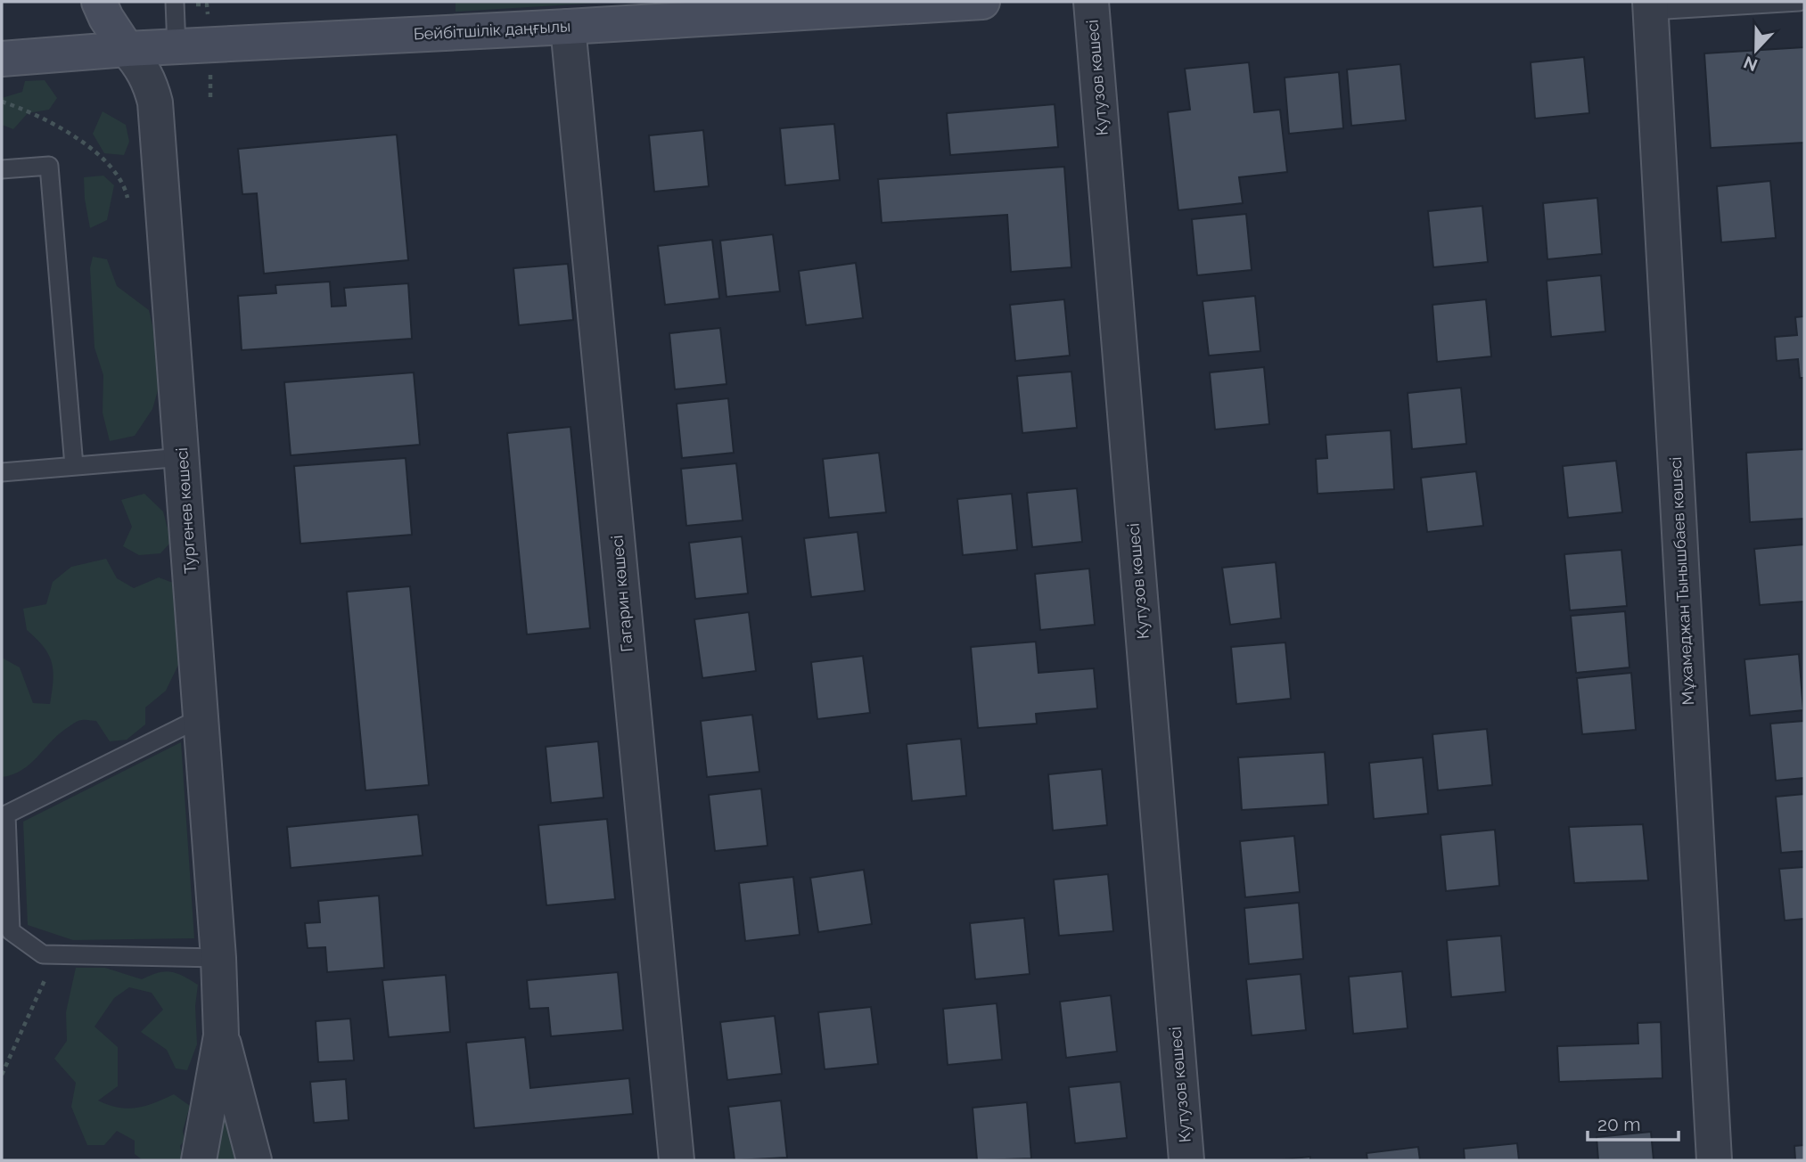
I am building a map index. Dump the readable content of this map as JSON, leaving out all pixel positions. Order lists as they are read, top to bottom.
{
  "streets": {
    "main road": ["Бейбітшілік даңғылы", "Тургенев көшесі"],
    "street": ["Кутузов көшесі", "Мұхамеджан Тынышбаев көшесі", "Гагарин көшесі"]
  },
  "crossings": [
    ["Бейбітшілік даңғылы", "Тургенев көшесі"],
    ["Бейбітшілік даңғылы", "Гагарин көшесі"]
  ],
  "scale_bar": "20 m",
  "north": "bottom"
}
